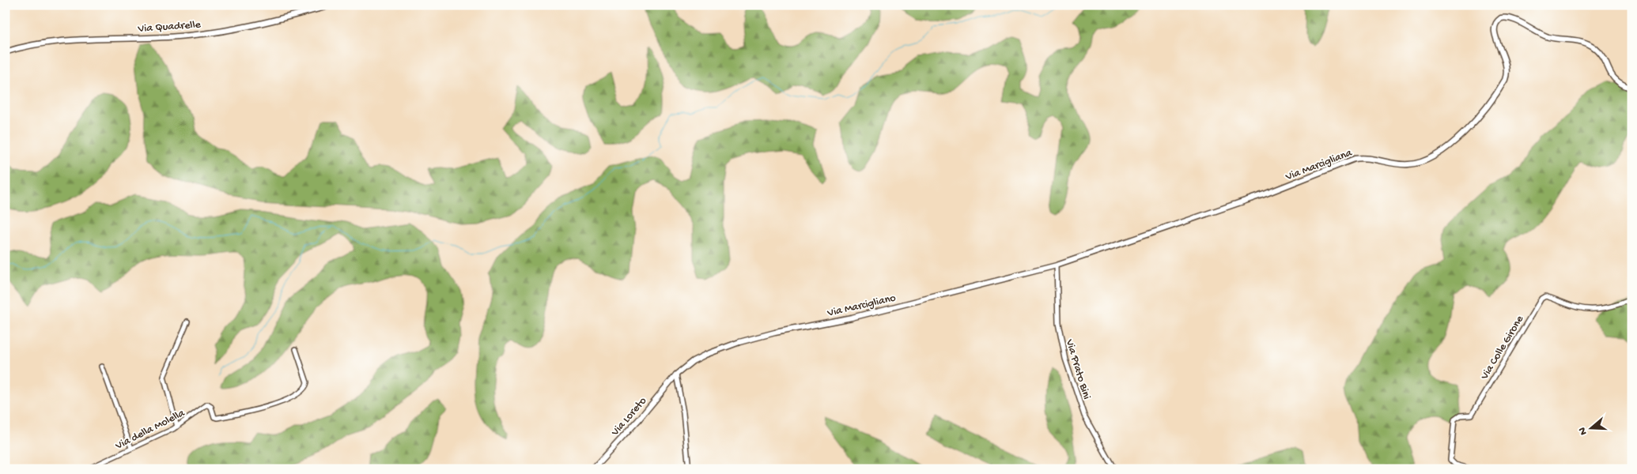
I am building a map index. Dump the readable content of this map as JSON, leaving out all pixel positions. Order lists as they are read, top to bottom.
{
  "streets": {
    "street": [
      "Via Quadrelle",
      "Via Marcigliana",
      "Via Marcigliano",
      "Via Colle Girone",
      "Via Prato Bini",
      "Via Loreto",
      "Via della Molella"
    ]
  },
  "crossings": [
    ["Via Marcigliana", "Via Marcigliano"],
    ["Via Marcigliana", "Via Prato Bini"],
    ["Via Marcigliano", "Via Prato Bini"],
    ["Via Marcigliano", "Via Loreto"]
  ],
  "north": "left"
}
